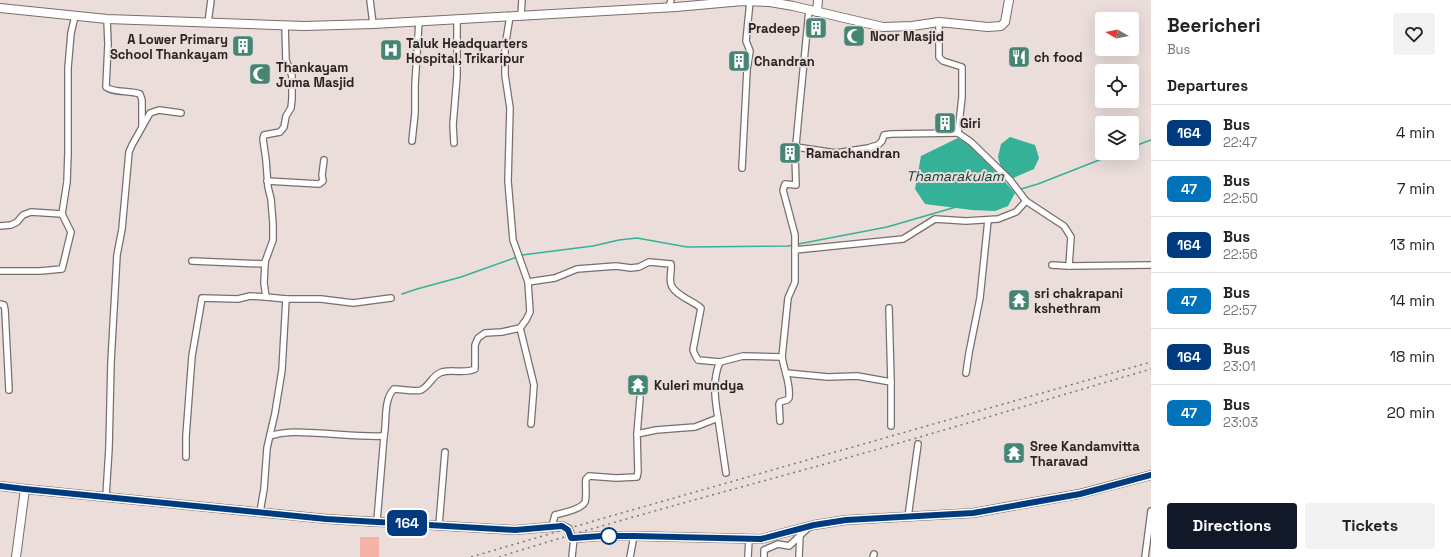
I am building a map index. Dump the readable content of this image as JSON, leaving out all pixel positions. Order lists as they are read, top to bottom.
{
  "water": ["Thamarakulam"],
  "places": {
    "building": [
      "Pradeep",
      "A Lower Primary School Thankayam",
      "Chandran",
      "Giri",
      "Ramachandran"
    ],
    "mosque": ["Noor Masjid", "Thankayam Juma Masjid"],
    "hospital": ["Taluk Headquarters Hospital, Trikaripur"],
    "restaurant": ["ch food"],
    "temple": ["sri chakrapani kshethram", "Kuleri mundya", "Sree Kandamvitta Tharavad"]
  },
  "lines": ["bus line 164"],
  "north": "left",
  "page": {
    "on_map": "164",
    "heading": [
      ["Beericheri", "Bus"],
      "Departures"
    ],
    "list": [
      {
        "mark": "164",
        "name": "Bus",
        "note": "22:47",
        "value": "4 min"
      },
      {
        "mark": "47",
        "name": "Bus",
        "note": "22:50",
        "value": "7 min"
      },
      {
        "mark": "164",
        "name": "Bus",
        "note": "22:56",
        "value": "13 min"
      },
      {
        "mark": "47",
        "name": "Bus",
        "note": "22:57",
        "value": "14 min"
      },
      {
        "mark": "164",
        "name": "Bus",
        "note": "23:01",
        "value": "18 min"
      },
      {
        "mark": "47",
        "name": "Bus",
        "note": "23:03",
        "value": "20 min"
      }
    ],
    "buttons": ["Directions", "Tickets"]
  }
}
